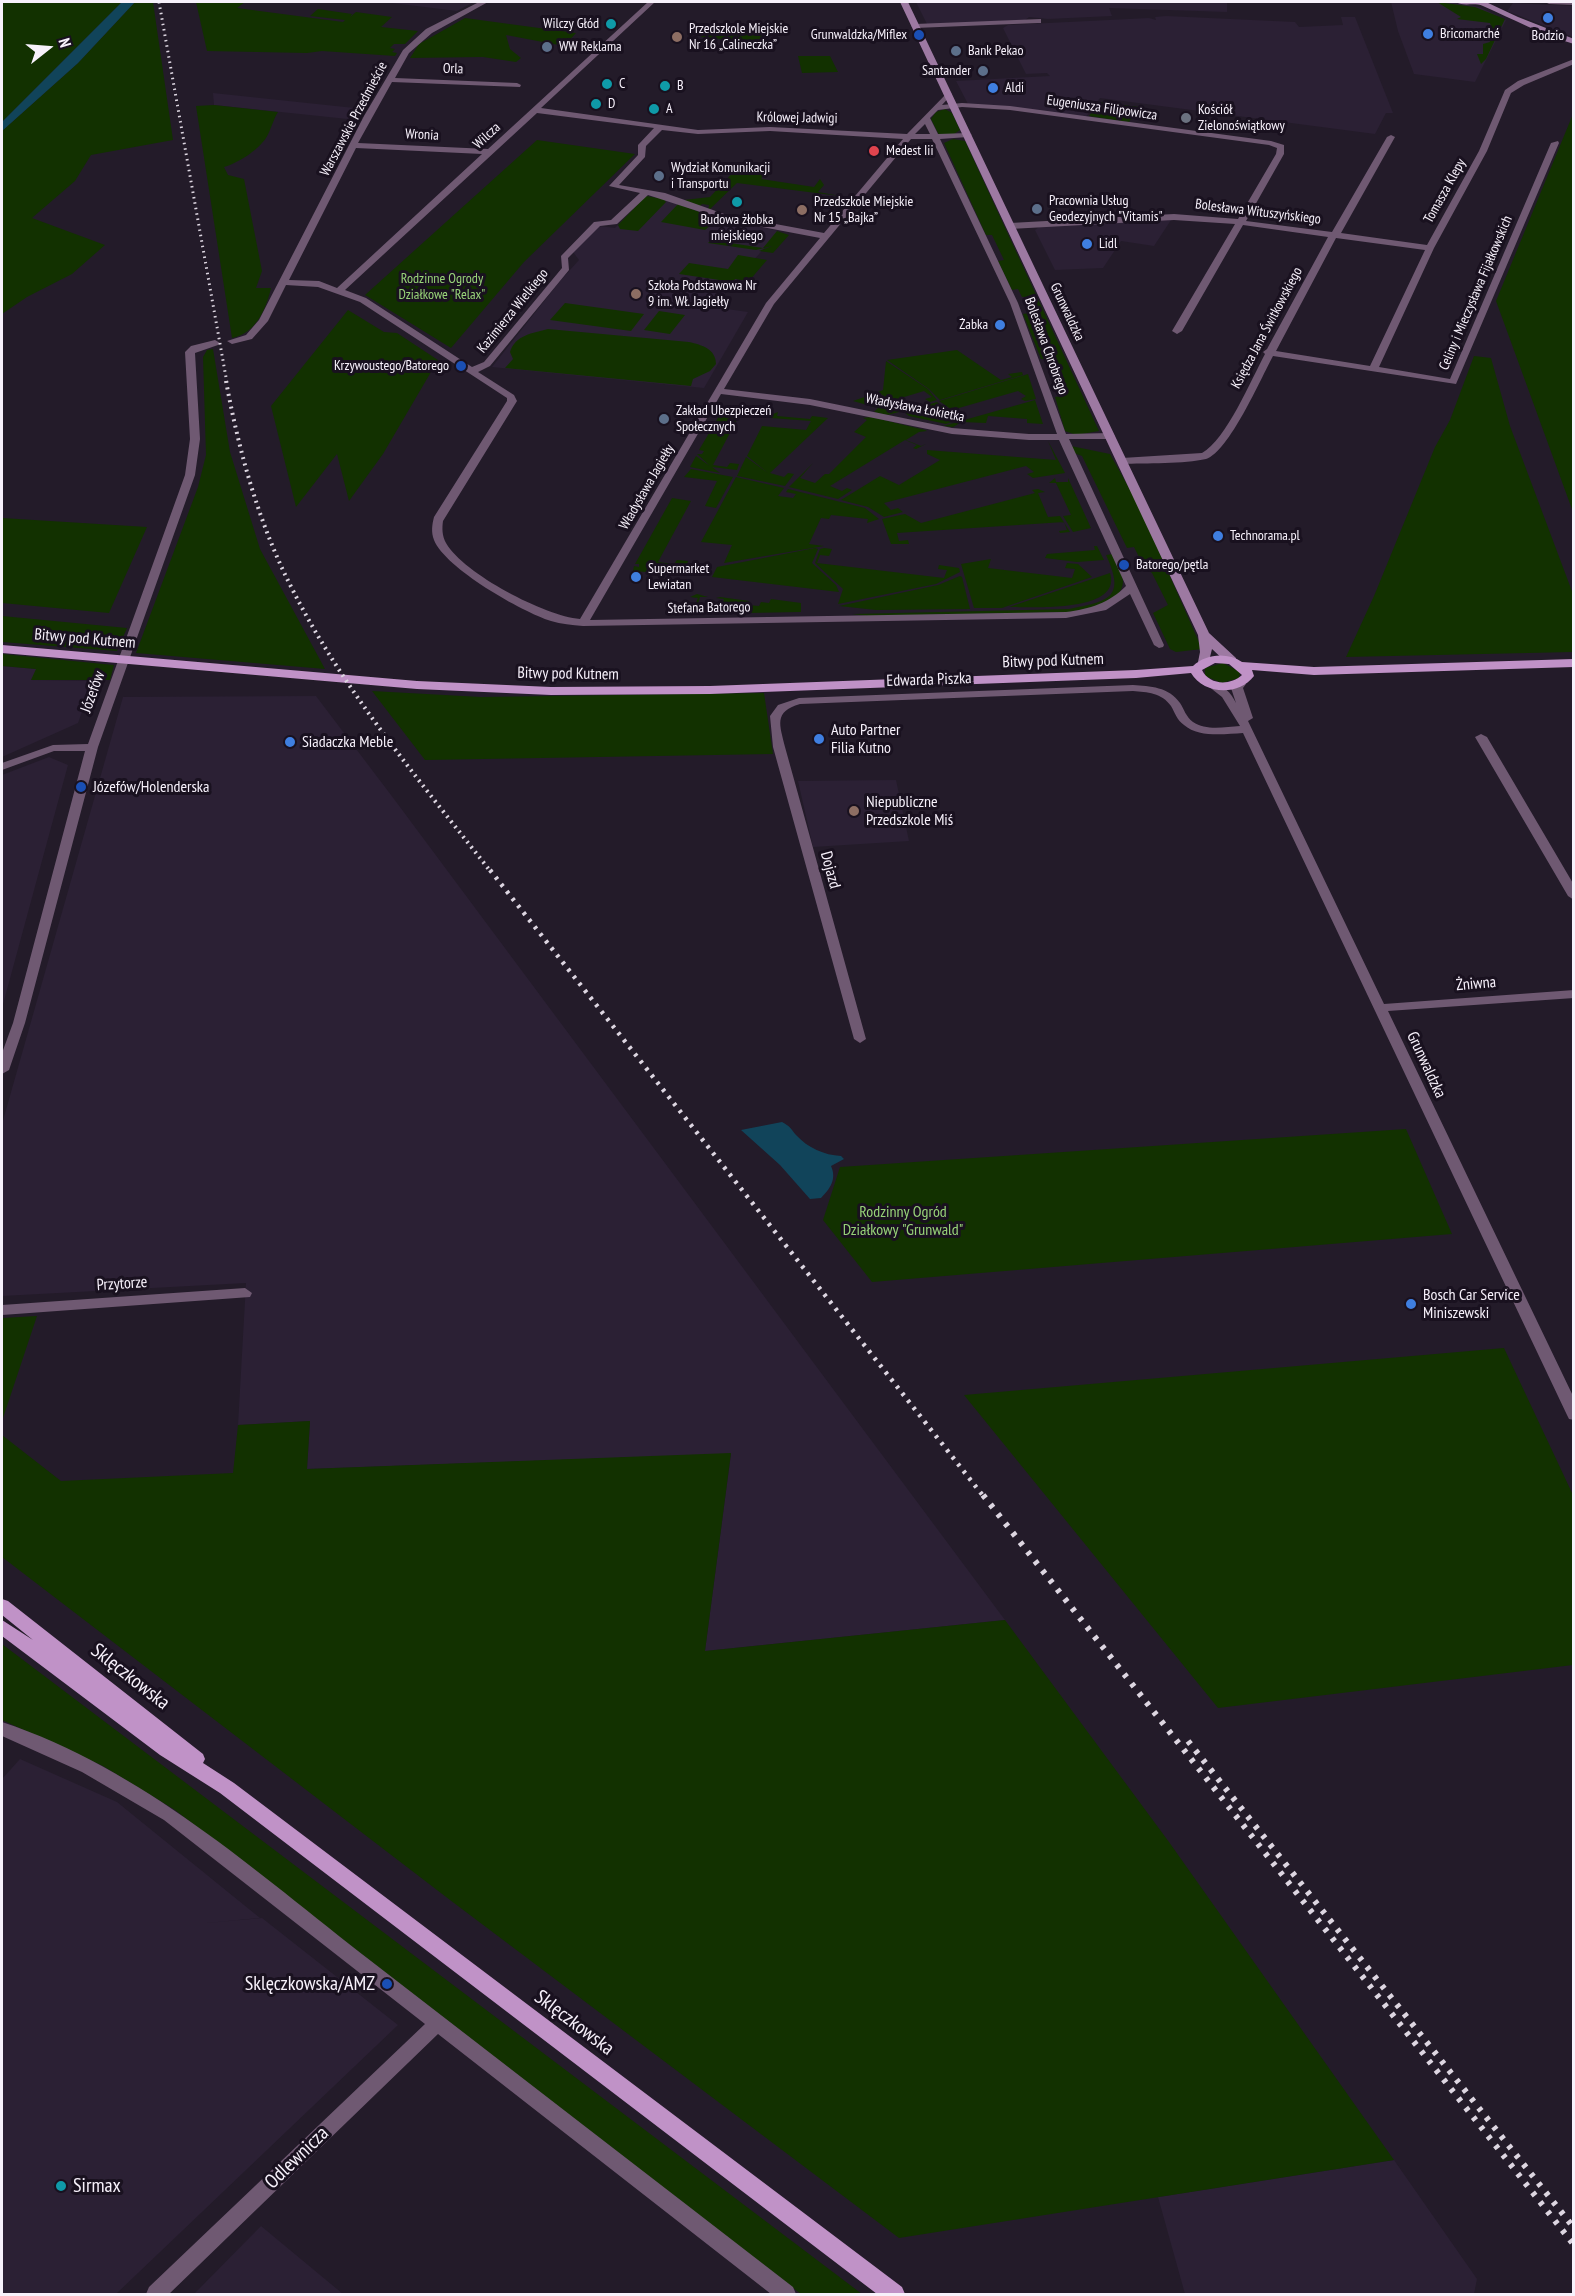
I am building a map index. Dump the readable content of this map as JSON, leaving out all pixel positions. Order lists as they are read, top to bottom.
{
  "streets": {
    "main road": ["Bitwy pod Kutnem", "Sklęczkowska"],
    "street": [
      "Orla",
      "Eugeniusza Filipowicza",
      "Królowej Jadwigi",
      "Warszawskie Przedmieście",
      "Wronia",
      "Wilcza",
      "Tomasza Klepy",
      "Bolesława Wituszyńskiego",
      "Celiny i Mieczysława Fijałkowskich",
      "Kazimierza Wielkiego",
      "Grunwaldzka",
      "Księdza Jana Świtkowskiego",
      "Bolesława Chrobrego",
      "Władysława Łokietka",
      "Władysława Jagiełły",
      "Stefana Batorego",
      "Edwarda Piszka",
      "Józefów",
      "Dojazd",
      "Żniwna",
      "Przytorze",
      "Odlewnicza"
    ]
  },
  "crossings": [
    ["Orla", "Warszawskie Przedmieście"],
    ["Eugeniusza Filipowicza", "Bolesława Wituszyńskiego"],
    ["Eugeniusza Filipowicza", "Grunwaldzka"],
    ["Królowej Jadwigi", "Wilcza"],
    ["Królowej Jadwigi", "Grunwaldzka"],
    ["Królowej Jadwigi", "Bolesława Chrobrego"],
    ["Królowej Jadwigi", "Władysława Jagiełły"],
    ["Warszawskie Przedmieście", "Wronia"],
    ["Wronia", "Wilcza"],
    ["Tomasza Klepy", "Bolesława Wituszyńskiego"],
    ["Tomasza Klepy", "Celiny i Mieczysława Fijałkowskich"],
    ["Bolesława Wituszyńskiego", "Grunwaldzka"],
    ["Bolesława Wituszyńskiego", "Księdza Jana Świtkowskiego"],
    ["Celiny i Mieczysława Fijałkowskich", "Księdza Jana Świtkowskiego"],
    ["Kazimierza Wielkiego", "Stefana Batorego"],
    ["Grunwaldzka", "Księdza Jana Świtkowskiego"],
    ["Grunwaldzka", "Władysława Łokietka"],
    ["Grunwaldzka", "Władysława Jagiełły"],
    ["Grunwaldzka", "Bitwy pod Kutnem"],
    ["Grunwaldzka", "Edwarda Piszka"],
    ["Grunwaldzka", "Żniwna"],
    ["Bolesława Chrobrego", "Władysława Łokietka"],
    ["Bolesława Chrobrego", "Władysława Jagiełły"],
    ["Bolesława Chrobrego", "Stefana Batorego"],
    ["Władysława Łokietka", "Władysława Jagiełły"],
    ["Władysława Jagiełły", "Stefana Batorego"],
    ["Edwarda Piszka", "Dojazd"]
  ],
  "parks": ["Rodzinne Ogrody Działkowe \"Relax\"", "Rodzinny Ogród Działkowy \"Grunwald\""],
  "places": [
    "Bodzio",
    "Wilczy Głód",
    "Bricomarché",
    "Grunwaldzka/Miflex",
    "Przedszkole Miejskie Nr 16 „Calineczka”",
    "WW Reklama",
    "Bank Pekao",
    "Santander",
    "C",
    "B",
    "Aldi",
    "D",
    "A",
    "Kościół Zielonoświątkowy",
    "Medest Iii",
    "Wydział Komunikacji i Transportu",
    "Budowa żłobka miejskiego",
    "Pracownia Usług Geodezyjnych \"Vitamis\"",
    "Przedszkole Miejskie Nr 15 „Bajka”",
    "Lidl",
    "Szkoła Podstawowa Nr 9 im. Wł. Jagiełły",
    "Żabka",
    "Krzywoustego/Batorego",
    "Zakład Ubezpieczeń Społecznych",
    "Technorama.pl",
    "Batorego/pętla",
    "Supermarket Lewiatan",
    "Auto Partner Filia Kutno",
    "Siadaczka Meble",
    "Józefów/Holenderska",
    "Niepubliczne Przedszkole Miś",
    "Bosch Car Service Miniszewski",
    "Sklęczkowska/AMZ",
    "Sirmax"
  ],
  "north": "right"
}
